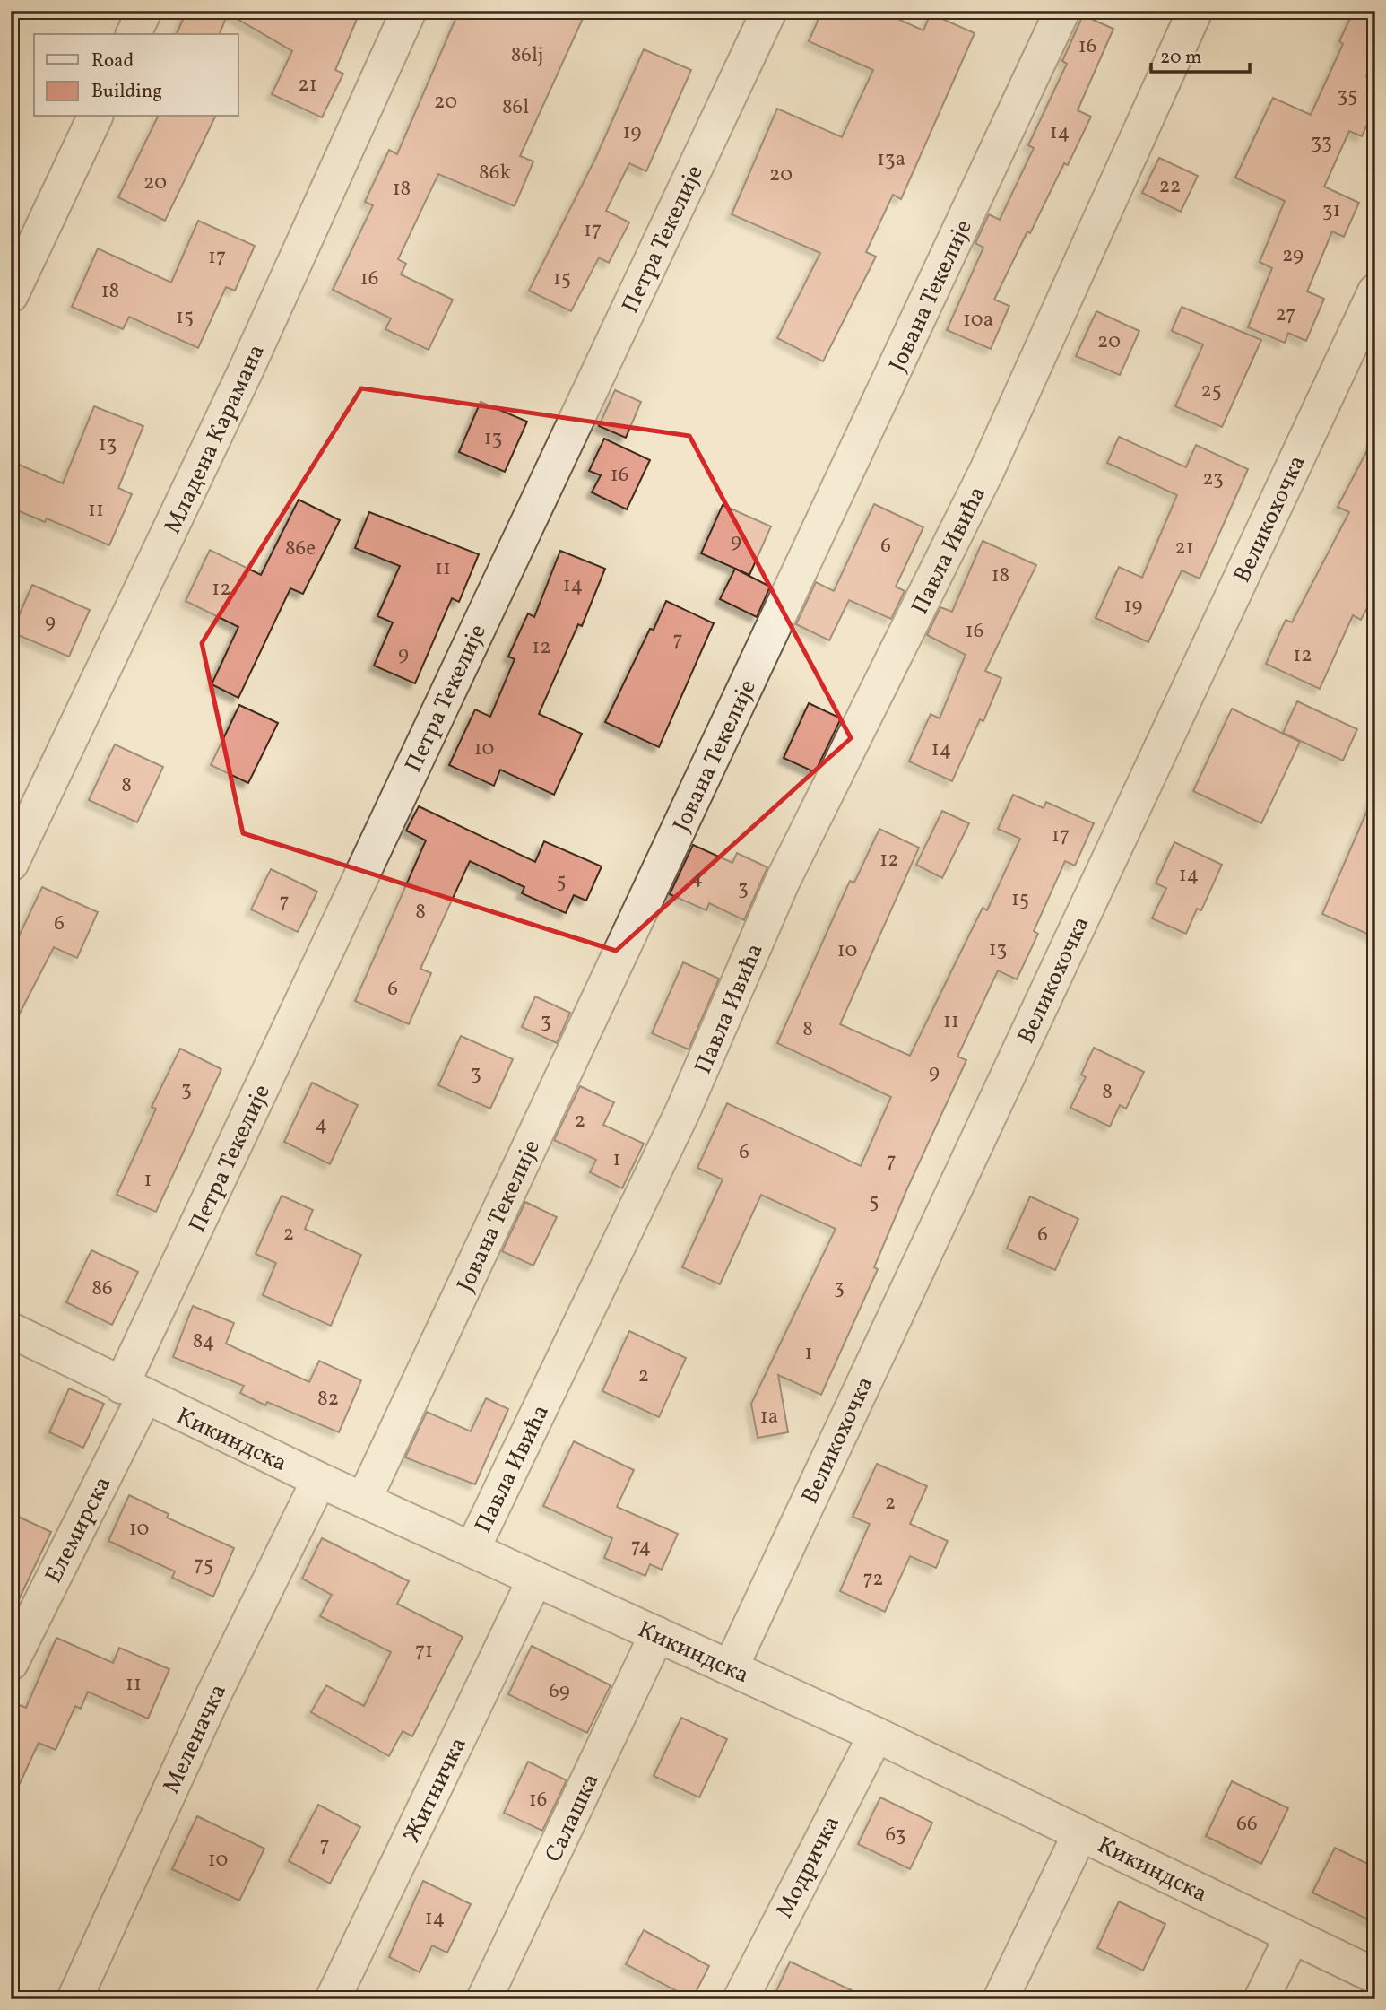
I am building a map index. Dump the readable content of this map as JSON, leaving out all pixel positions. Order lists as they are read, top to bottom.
{
  "streets": {
    "street": [
      "Петра Текелије",
      "Јована Текелије",
      "Младена Карамана",
      "Великохочка",
      "Павла Ивића",
      "Кикиндска",
      "Елемирска",
      "Меленачка",
      "Житничка",
      "Салашка",
      "Модричка"
    ]
  },
  "crossings": [
    ["Петра Текелије", "Кикиндска"],
    ["Петра Текелије", "Елемирска"],
    ["Јована Текелије", "Кикиндска"],
    ["Великохочка", "Кикиндска"],
    ["Павла Ивића", "Кикиндска"],
    ["Кикиндска", "Елемирска"],
    ["Кикиндска", "Меленачка"],
    ["Кикиндска", "Житничка"],
    ["Кикиндска", "Салашка"],
    ["Кикиндска", "Модричка"]
  ],
  "house_numbers": [
    "16",
    "86lj",
    "21",
    "35",
    "20",
    "86l",
    "19",
    "14",
    "33",
    "13a",
    "86k",
    "20",
    "20",
    "22",
    "18",
    "31",
    "17",
    "29",
    "17",
    "16",
    "15",
    "18",
    "27",
    "15",
    "10a",
    "20",
    "25",
    "13",
    "13",
    "16",
    "23",
    "11",
    "9",
    "6",
    "21",
    "86e",
    "11",
    "18",
    "14",
    "12",
    "19",
    "9",
    "16",
    "7",
    "12",
    "9",
    "12",
    "10",
    "14",
    "8",
    "17",
    "12",
    "14",
    "4",
    "5",
    "3",
    "15",
    "7",
    "8",
    "6",
    "13",
    "10",
    "6",
    "3",
    "11",
    "8",
    "9",
    "3",
    "3",
    "8",
    "2",
    "4",
    "6",
    "1",
    "7",
    "1",
    "5",
    "2",
    "6",
    "3",
    "86",
    "84",
    "1",
    "2",
    "82",
    "1a",
    "2",
    "10",
    "74",
    "75",
    "72",
    "71",
    "11",
    "69",
    "16",
    "66",
    "63",
    "7",
    "10",
    "14"
  ],
  "legend": ["Road", "Building"],
  "scale_bar": "20 m"
}
